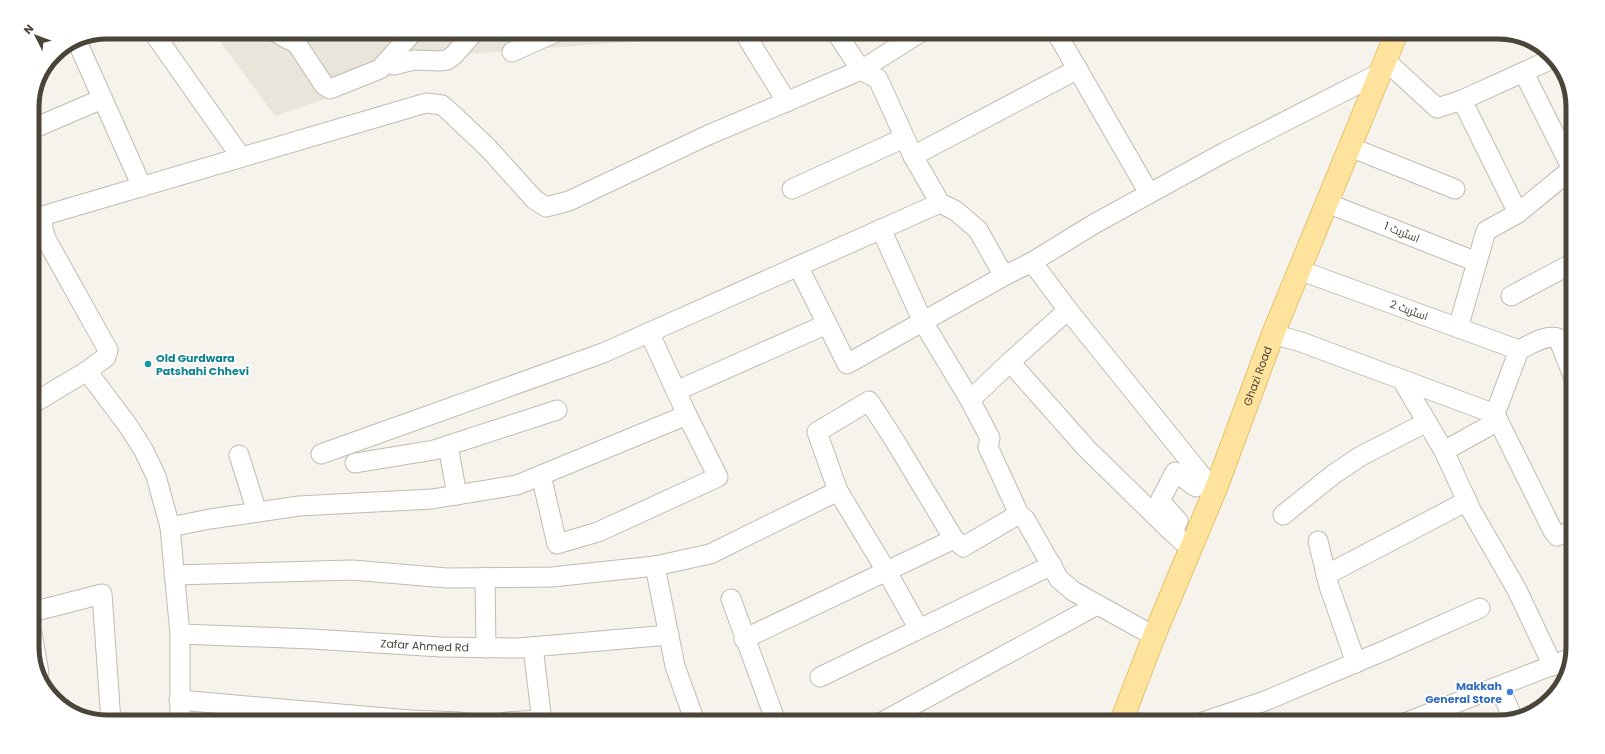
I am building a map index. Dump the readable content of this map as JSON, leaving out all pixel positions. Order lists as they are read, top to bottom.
{
  "streets": {
    "main road": ["Ghazi Road"],
    "street": ["اسٹریٹ 1", "اسٹریٹ 2", "Zafar Ahmed Rd"]
  },
  "crossings": [
    ["اسٹریٹ 1", "Ghazi Road"],
    ["اسٹریٹ 2", "Ghazi Road"]
  ],
  "places": ["Old Gurdwara Patshahi Chhevi", "Makkah General Store"],
  "north": "top left"
}
